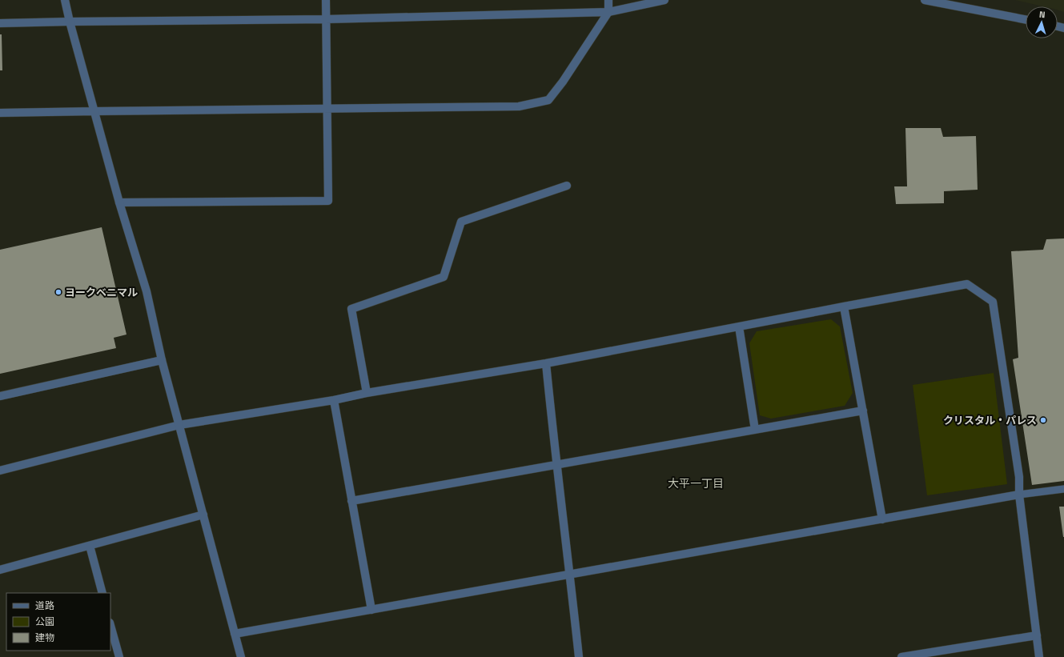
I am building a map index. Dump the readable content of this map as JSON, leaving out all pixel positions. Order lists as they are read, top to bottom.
{
  "districts": ["大平一丁目"],
  "places": ["ヨークベニマル", "クリスタル・パレス"],
  "legend": ["道路", "公園", "建物"],
  "north": "top"
}
